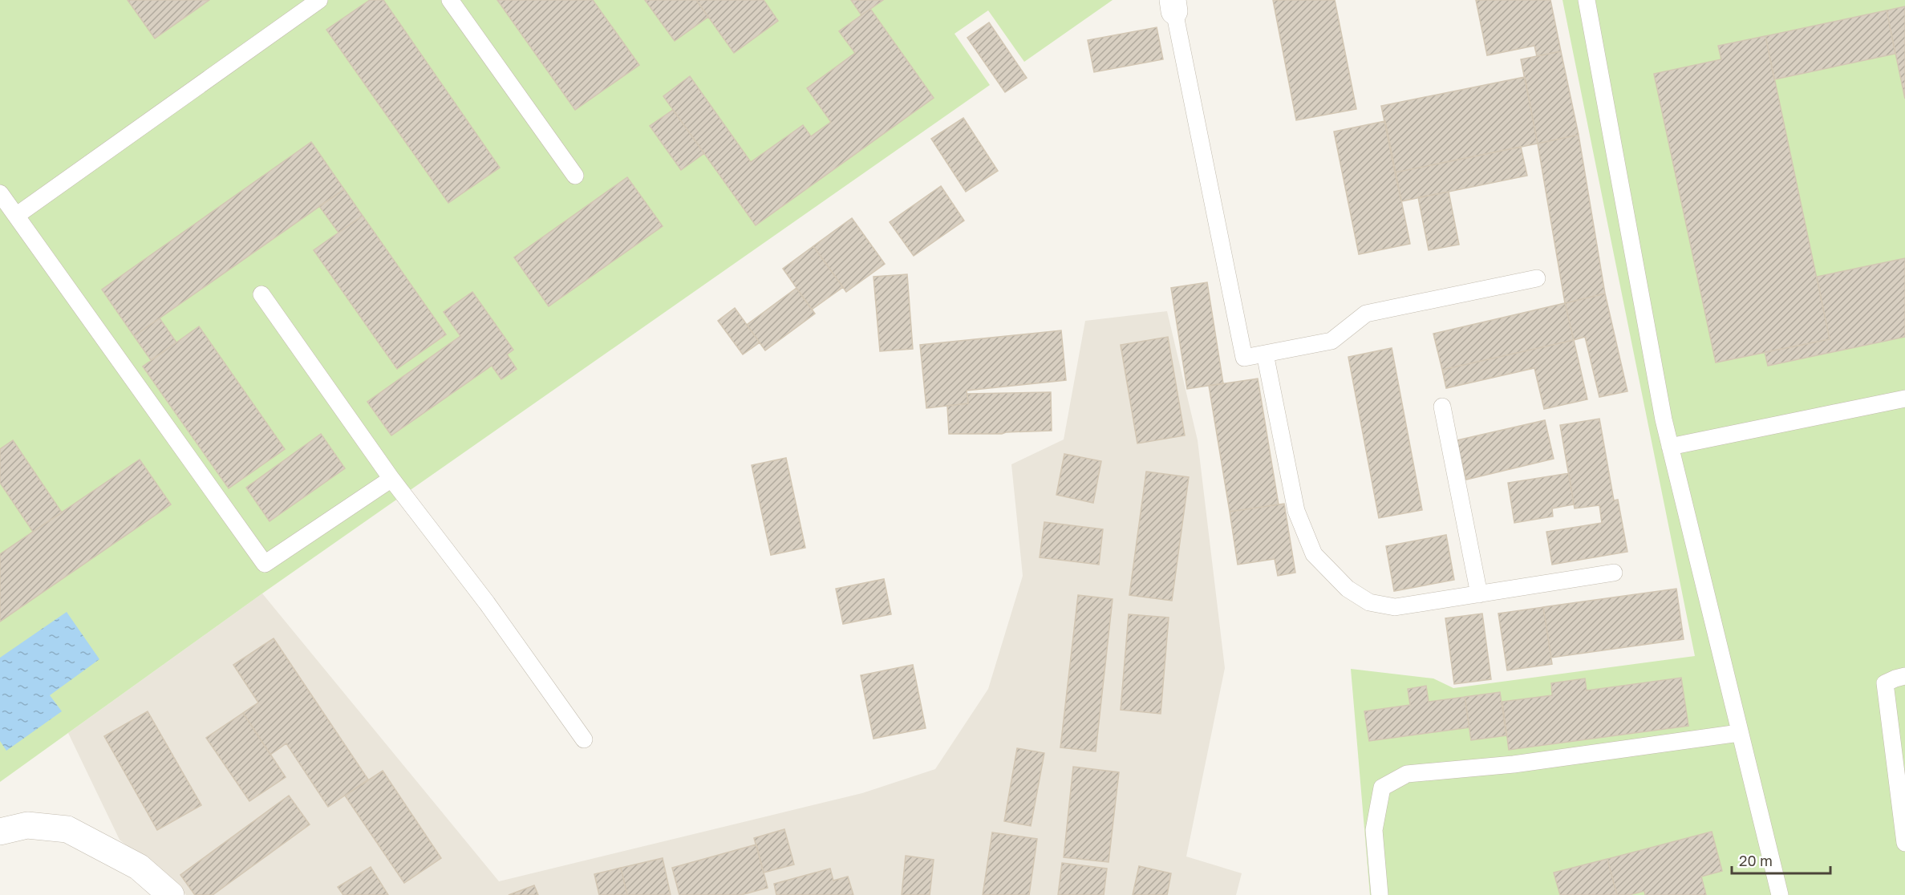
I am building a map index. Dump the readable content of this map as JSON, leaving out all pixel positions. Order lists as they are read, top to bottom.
{
  "scale_bar": "20 m"
}
